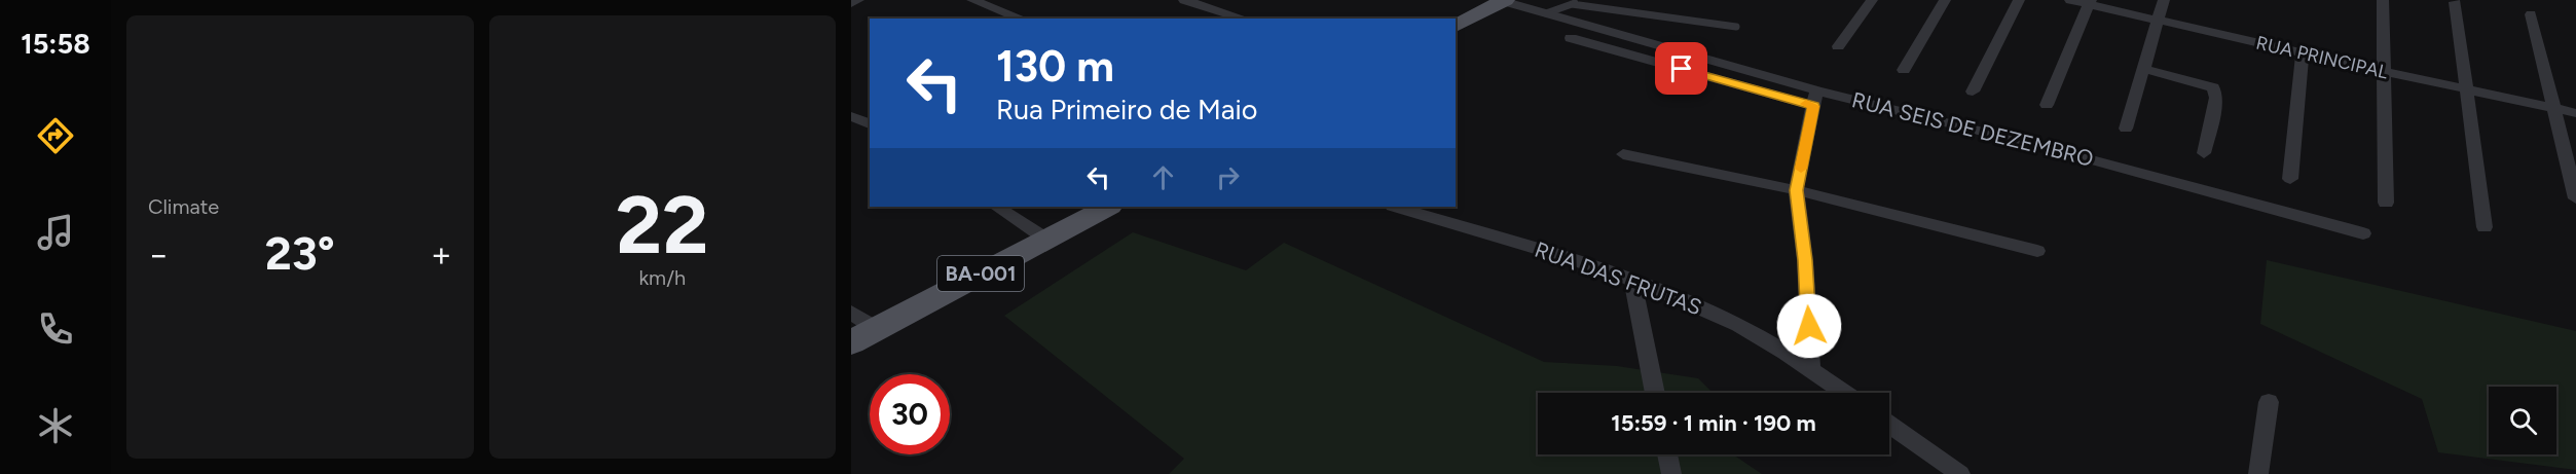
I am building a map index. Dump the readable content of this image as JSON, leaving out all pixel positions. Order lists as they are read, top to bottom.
{
  "streets": {
    "main road": ["BA-001"],
    "street": ["RUA PRINCIPAL", "RUA SEIS DE DEZEMBRO", "RUA DAS FRUTAS"]
  },
  "page": {
    "tabs": "15:58",
    "tile": [
      "Climate",
      ["22", "km/h"]
    ],
    "turn": ["130 m", "Rua Primeiro de Maio"],
    "heat": ["−", "23°", "+"],
    "limit": "30",
    "trip": "15:59 · 1 min · 190 m"
  }
}
